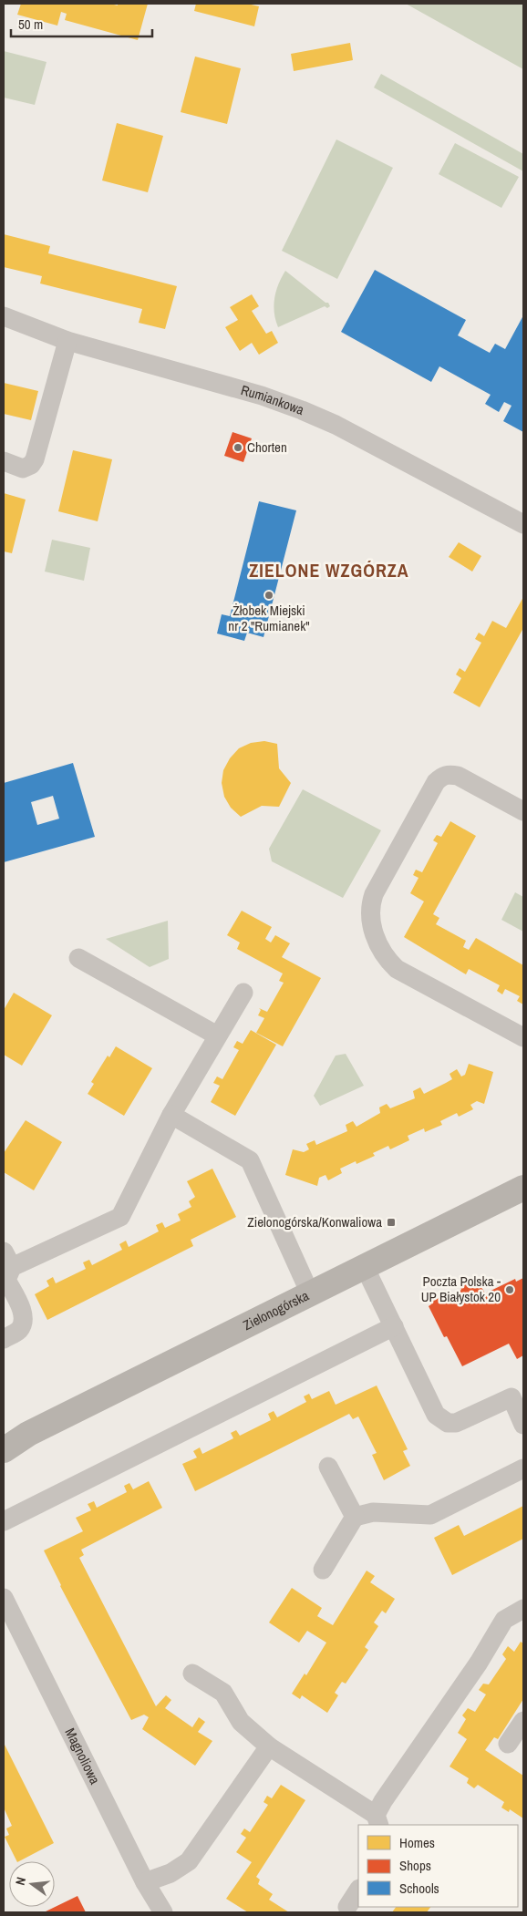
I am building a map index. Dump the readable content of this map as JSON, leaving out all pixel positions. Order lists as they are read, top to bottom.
{
  "streets": {
    "street": ["Rumiankowa", "Zielonogórska", "Magnoliowa"]
  },
  "districts": ["ZIELONE WZGÓRZA"],
  "places": {
    "other": ["Chorten", "Żłobek Miejski nr 2 \"Rumianek\"", "Poczta Polska - UP Białystok 20"],
    "transit": ["Zielonogórska/Konwaliowa"]
  },
  "legend": ["Homes", "Shops", "Schools"],
  "scale_bar": "50 m",
  "north": "left"
}
